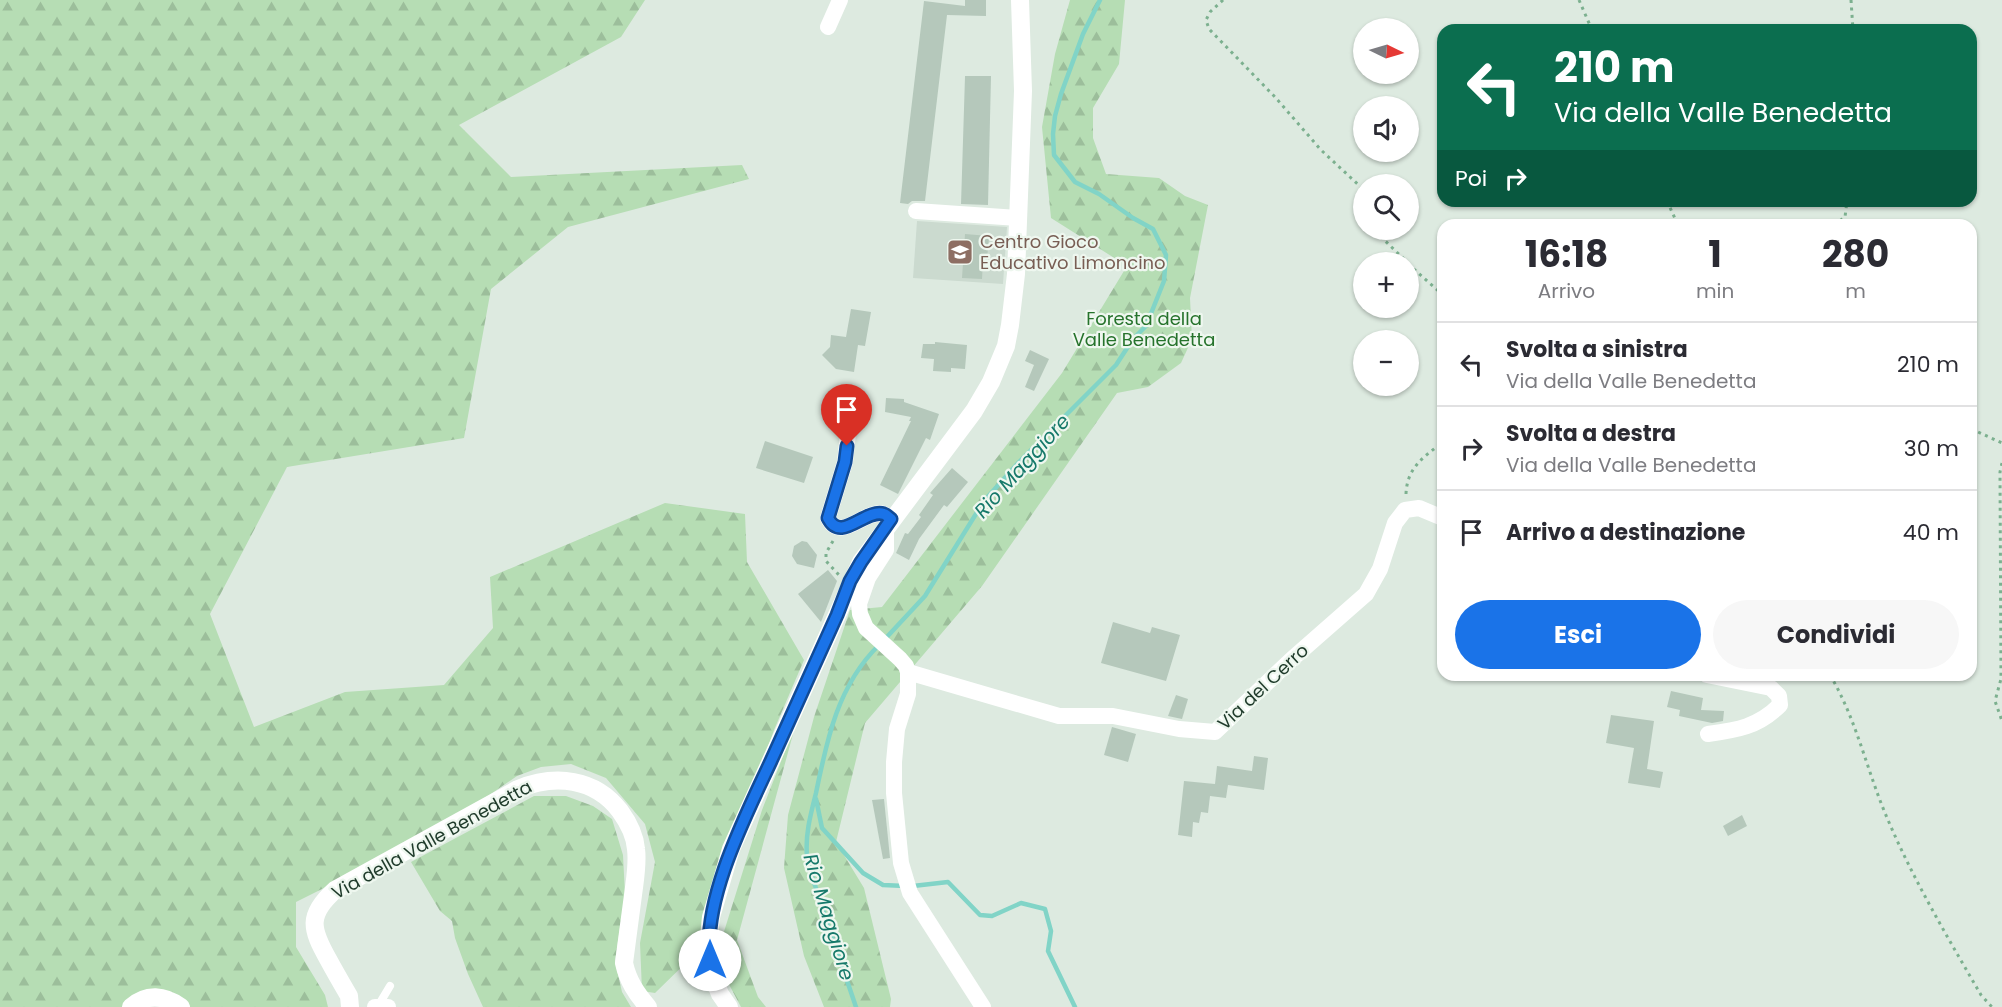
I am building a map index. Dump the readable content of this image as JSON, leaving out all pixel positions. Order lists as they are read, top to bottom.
{
  "streets": {
    "main road": ["Via della Valle Benedetta"],
    "street": ["Via del Cerro"]
  },
  "water": ["Rio Maggiore"],
  "parks": ["Foresta della Valle Benedetta"],
  "places": {
    "school or university": ["Centro Gioco Educativo Limoncino"]
  },
  "north": "right",
  "page": {
    "map_buttons": ["+", "−"],
    "turn": ["210 m", "Via della Valle Benedetta"],
    "then": "Poi",
    "eta": [
      "16:18",
      "Arrivo",
      "1",
      "min",
      "280",
      "m"
    ],
    "list": [
      {
        "name": "Svolta a sinistra",
        "note": "Via della Valle Benedetta",
        "value": "210 m"
      },
      {
        "name": "Svolta a destra",
        "note": "Via della Valle Benedetta",
        "value": "30 m"
      },
      {
        "name": "Arrivo a destinazione",
        "value": "40 m"
      }
    ],
    "buttons": ["Esci", "Condividi"]
  }
}
